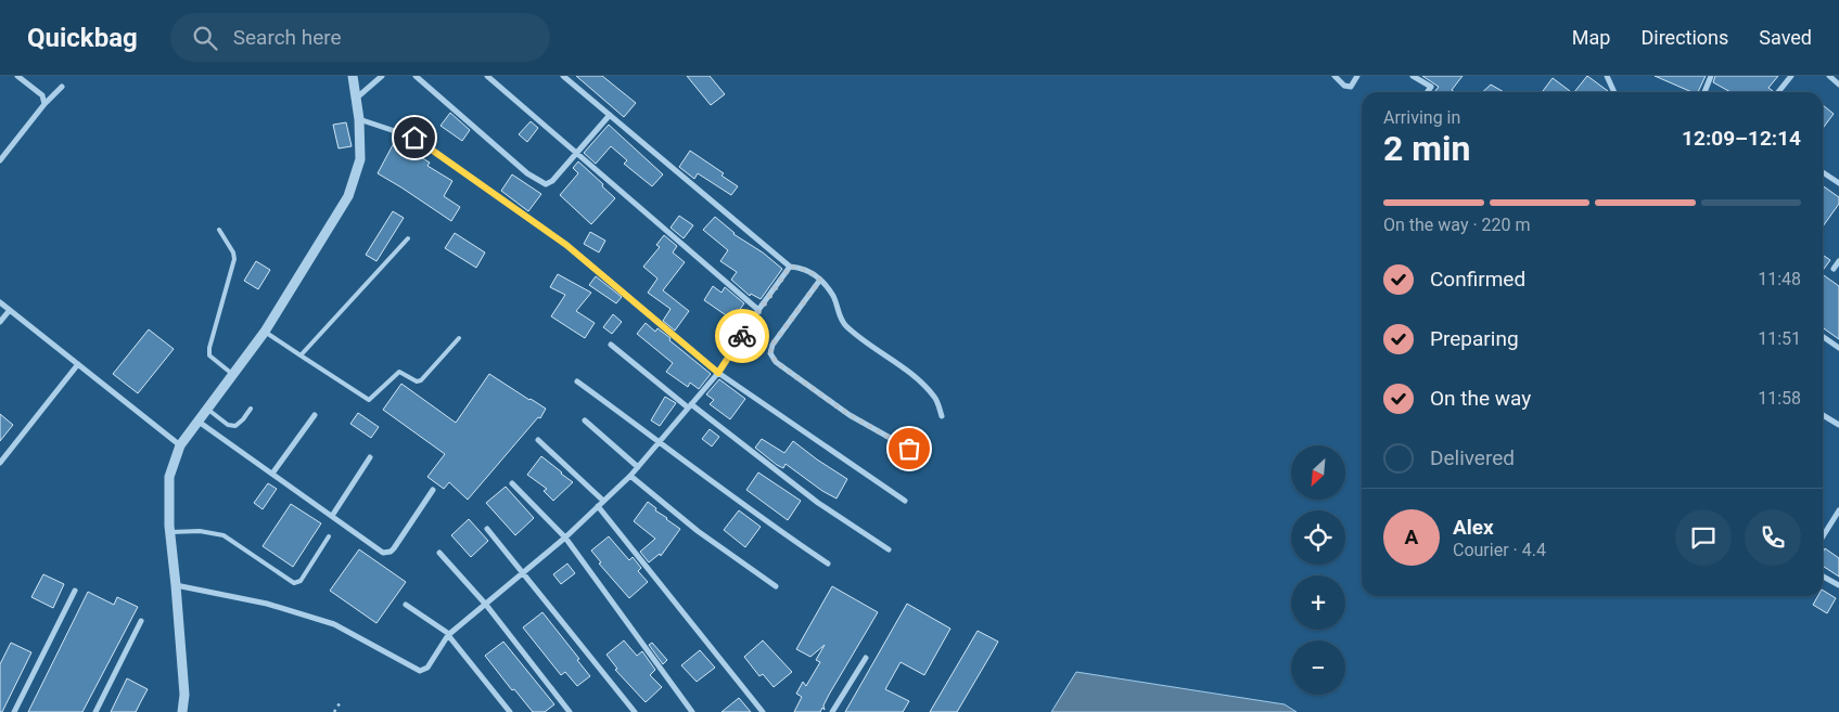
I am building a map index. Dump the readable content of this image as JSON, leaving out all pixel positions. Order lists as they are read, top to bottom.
{
  "north": "bottom left",
  "page": {
    "header": "Quickbag",
    "search": "Search here",
    "nav": ["Map", "Directions", "Saved"],
    "heading": ["2 min", "Arriving in", "12:09–12:14"],
    "panel": ["Alex", "Courier · 4.4"],
    "bar": "On the way · 220 m",
    "list": [
      ["Confirmed", "11:48"],
      ["Preparing", "11:51"],
      ["On the way", "11:58"],
      "Delivered"
    ],
    "map_buttons": ["+", "−"],
    "round": "A"
  }
}
